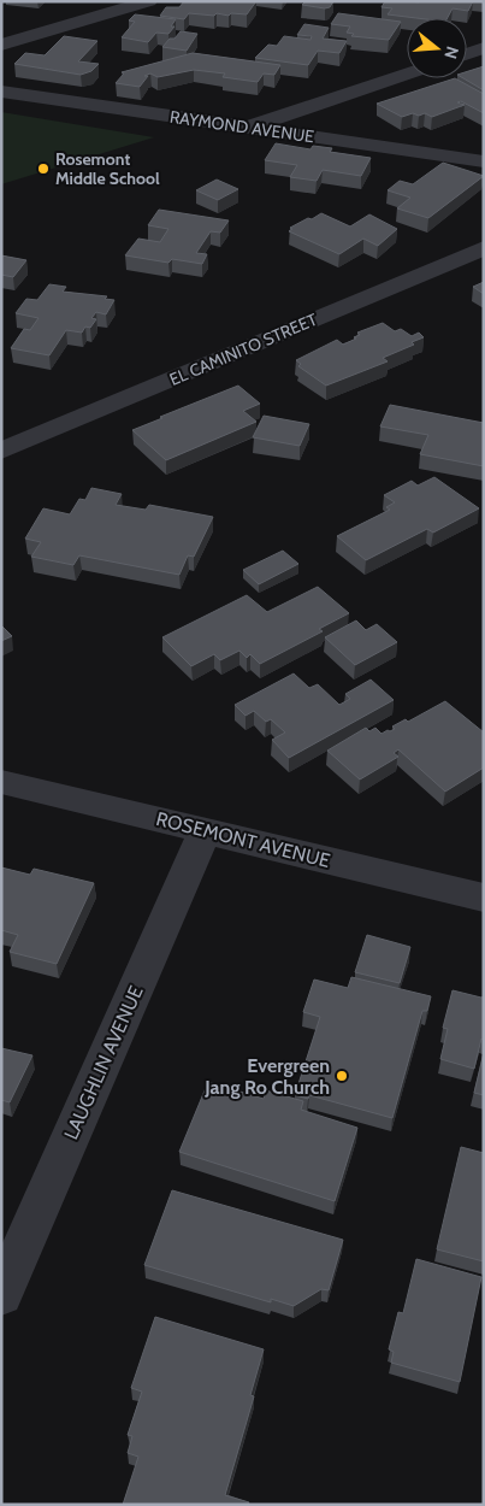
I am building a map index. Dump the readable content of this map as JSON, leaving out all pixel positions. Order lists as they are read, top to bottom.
{
  "streets": {
    "street": [
      "RAYMOND AVENUE",
      "EL CAMINITO STREET",
      "ROSEMONT AVENUE",
      "LAUGHLIN AVENUE"
    ]
  },
  "crossings": [
    ["ROSEMONT AVENUE", "LAUGHLIN AVENUE"]
  ],
  "places": ["Rosemont Middle School", "Evergreen Jang Ro Church"],
  "north": "right"
}
